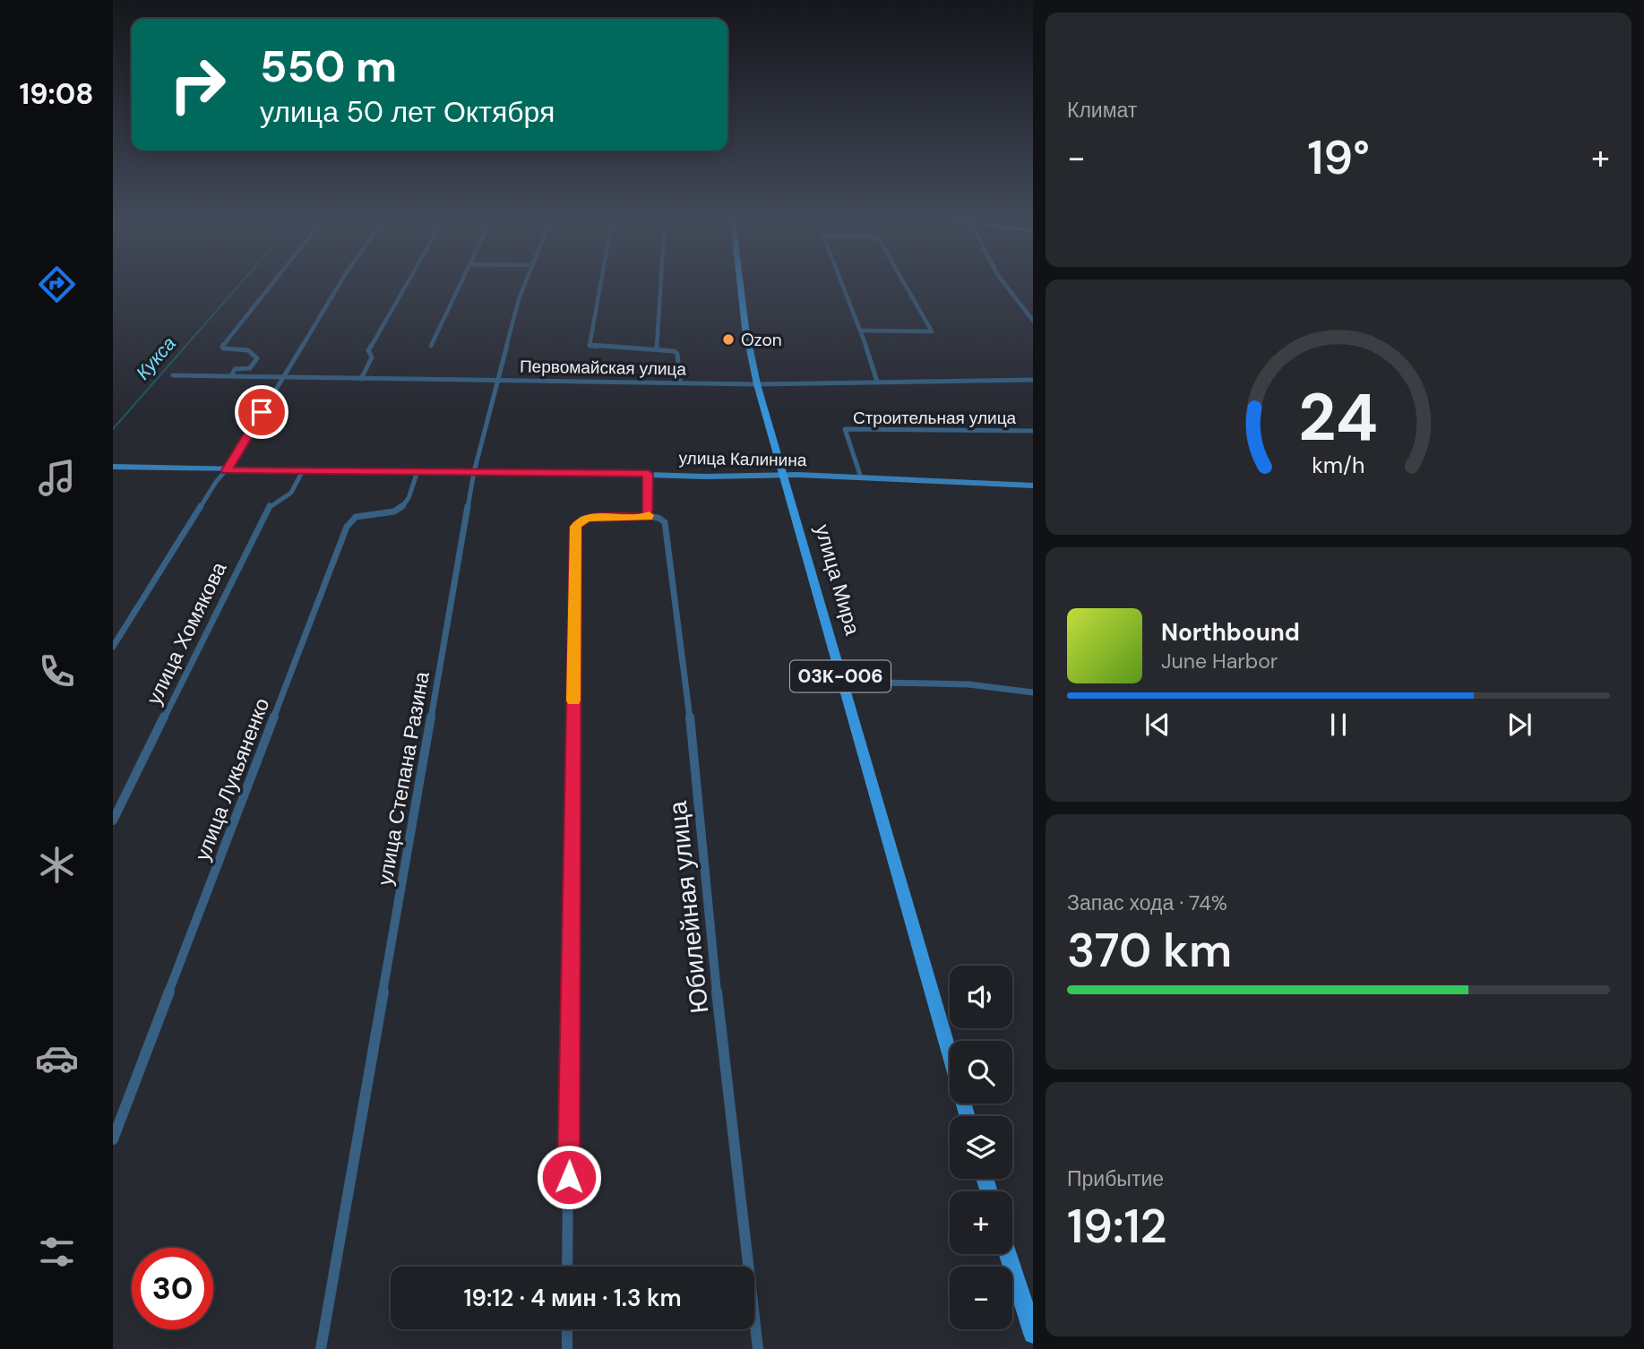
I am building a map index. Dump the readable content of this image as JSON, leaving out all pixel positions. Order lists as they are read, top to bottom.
{
  "streets": {
    "main road": ["улица Мира", "03К-006"],
    "street": [
      "Первомайская улица",
      "Строительная улица",
      "улица Калинина",
      "улица Хомякова",
      "улица Степана Разина",
      "улица Лукьяненко",
      "Юбилейная улица"
    ]
  },
  "crossings": [
    ["Первомайская улица", "улица Мира"],
    ["Первомайская улица", "улица Степана Разина"],
    ["Строительная улица", "улица Калинина"],
    ["улица Калинина", "улица Мира"],
    ["улица Калинина", "улица Хомякова"],
    ["улица Калинина", "улица Степана Разина"],
    ["улица Калинина", "улица Лукьяненко"]
  ],
  "water": ["Кукса"],
  "places": ["Ozon"],
  "page": {
    "tabs": "19:08",
    "tile": [
      "Климат",
      ["Запас хода · 74%", "370 km"],
      ["Прибытие", "19:12"]
    ],
    "turn": ["550 m", "улица 50 лет Октября"],
    "heat": ["−", "19°", "+"],
    "song": ["Northbound", "June Harbor"],
    "map_buttons": ["+", "−"],
    "limit": "30",
    "trip": "19:12 · 4 мин · 1.3 km",
    "gauge": ["24", "km/h"]
  }
}
